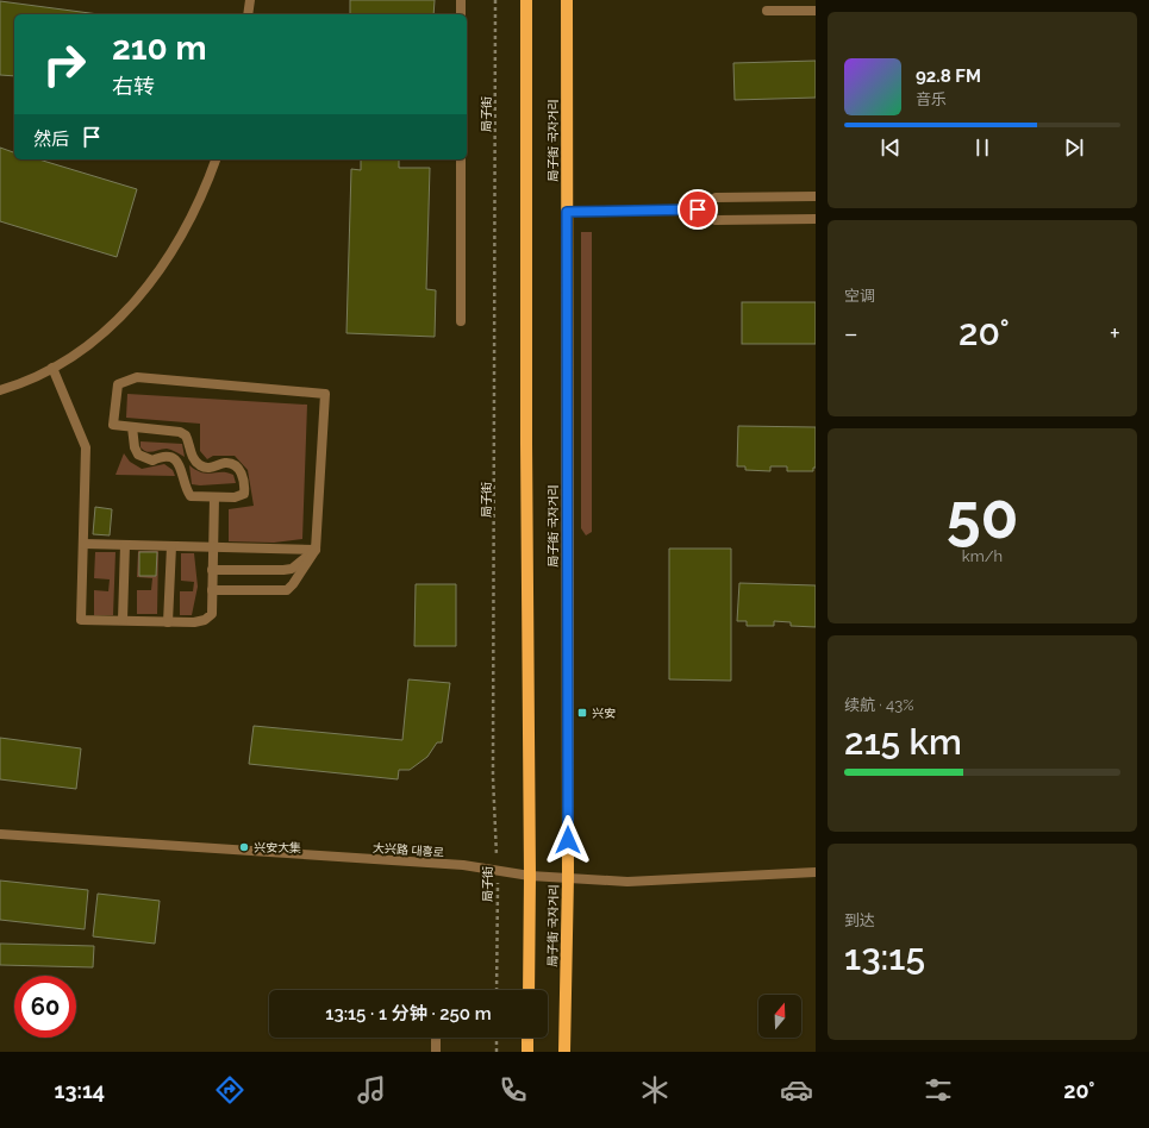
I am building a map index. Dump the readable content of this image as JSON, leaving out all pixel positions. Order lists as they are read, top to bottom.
{
  "streets": {
    "main road": ["局子街 국자거리"],
    "street": ["大兴路 대흥로"],
    "path": ["局子街"]
  },
  "crossings": [
    ["局子街", "大兴路 대흥로"],
    ["局子街 국자거리", "大兴路 대흥로"]
  ],
  "places": {
    "transit": ["兴安"],
    "other": ["兴安大集"]
  },
  "north": "top",
  "page": {
    "turn": ["210 m", "右转"],
    "song": ["92.8 FM", "音乐"],
    "then": "然后",
    "tile": [
      "空调",
      ["50", "km/h"],
      ["续航 · 43%", "215 km"],
      ["到达", "13:15"]
    ],
    "heat": ["−", "20°", "+"],
    "limit": "60",
    "trip": "13:15 · 1 分钟 · 250 m",
    "tabs": ["13:14", "20°"]
  }
}
